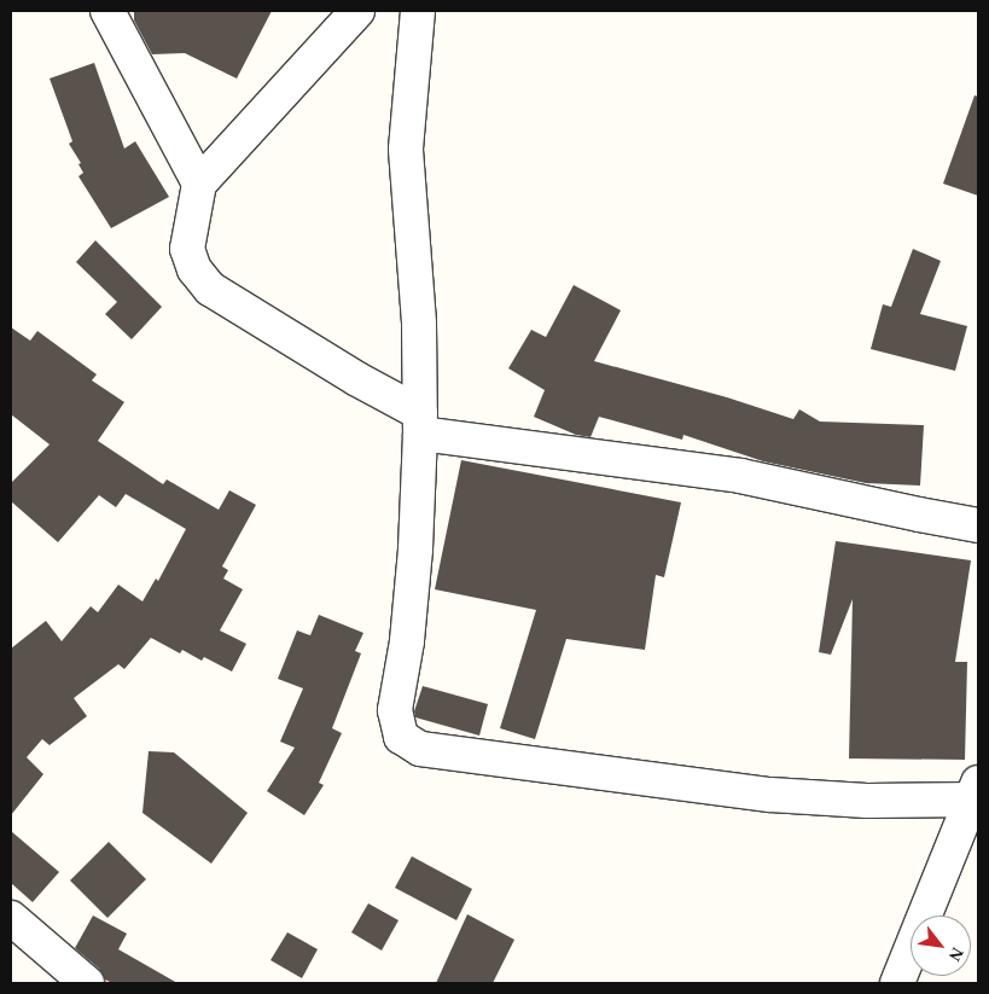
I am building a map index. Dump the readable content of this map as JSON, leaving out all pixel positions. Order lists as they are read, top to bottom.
{
  "north": "bottom right"
}
